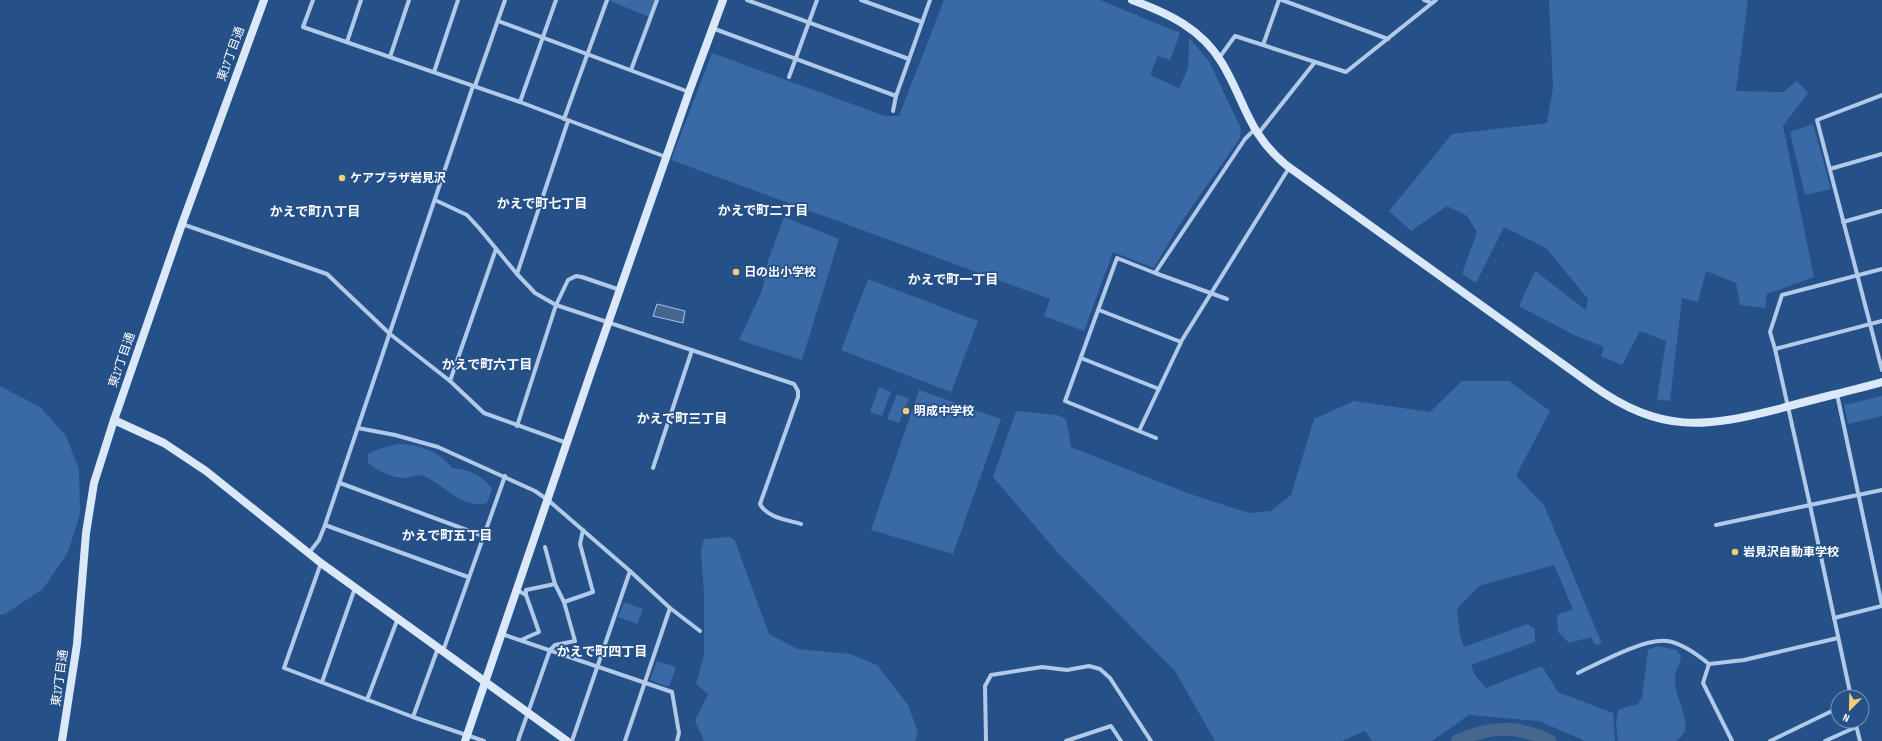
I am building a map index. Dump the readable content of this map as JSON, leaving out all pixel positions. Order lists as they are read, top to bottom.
{
  "streets": {
    "street": ["東17丁目通"]
  },
  "districts": [
    "かえで町七丁目",
    "かえで町二丁目",
    "かえで町八丁目",
    "かえで町一丁目",
    "かえで町六丁目",
    "かえで町三丁目",
    "かえで町五丁目",
    "かえで町四丁目"
  ],
  "places": [
    "ケアプラザ岩見沢",
    "日の出小学校",
    "明成中学校",
    "岩見沢自動車学校"
  ],
  "north": "bottom left"
}
